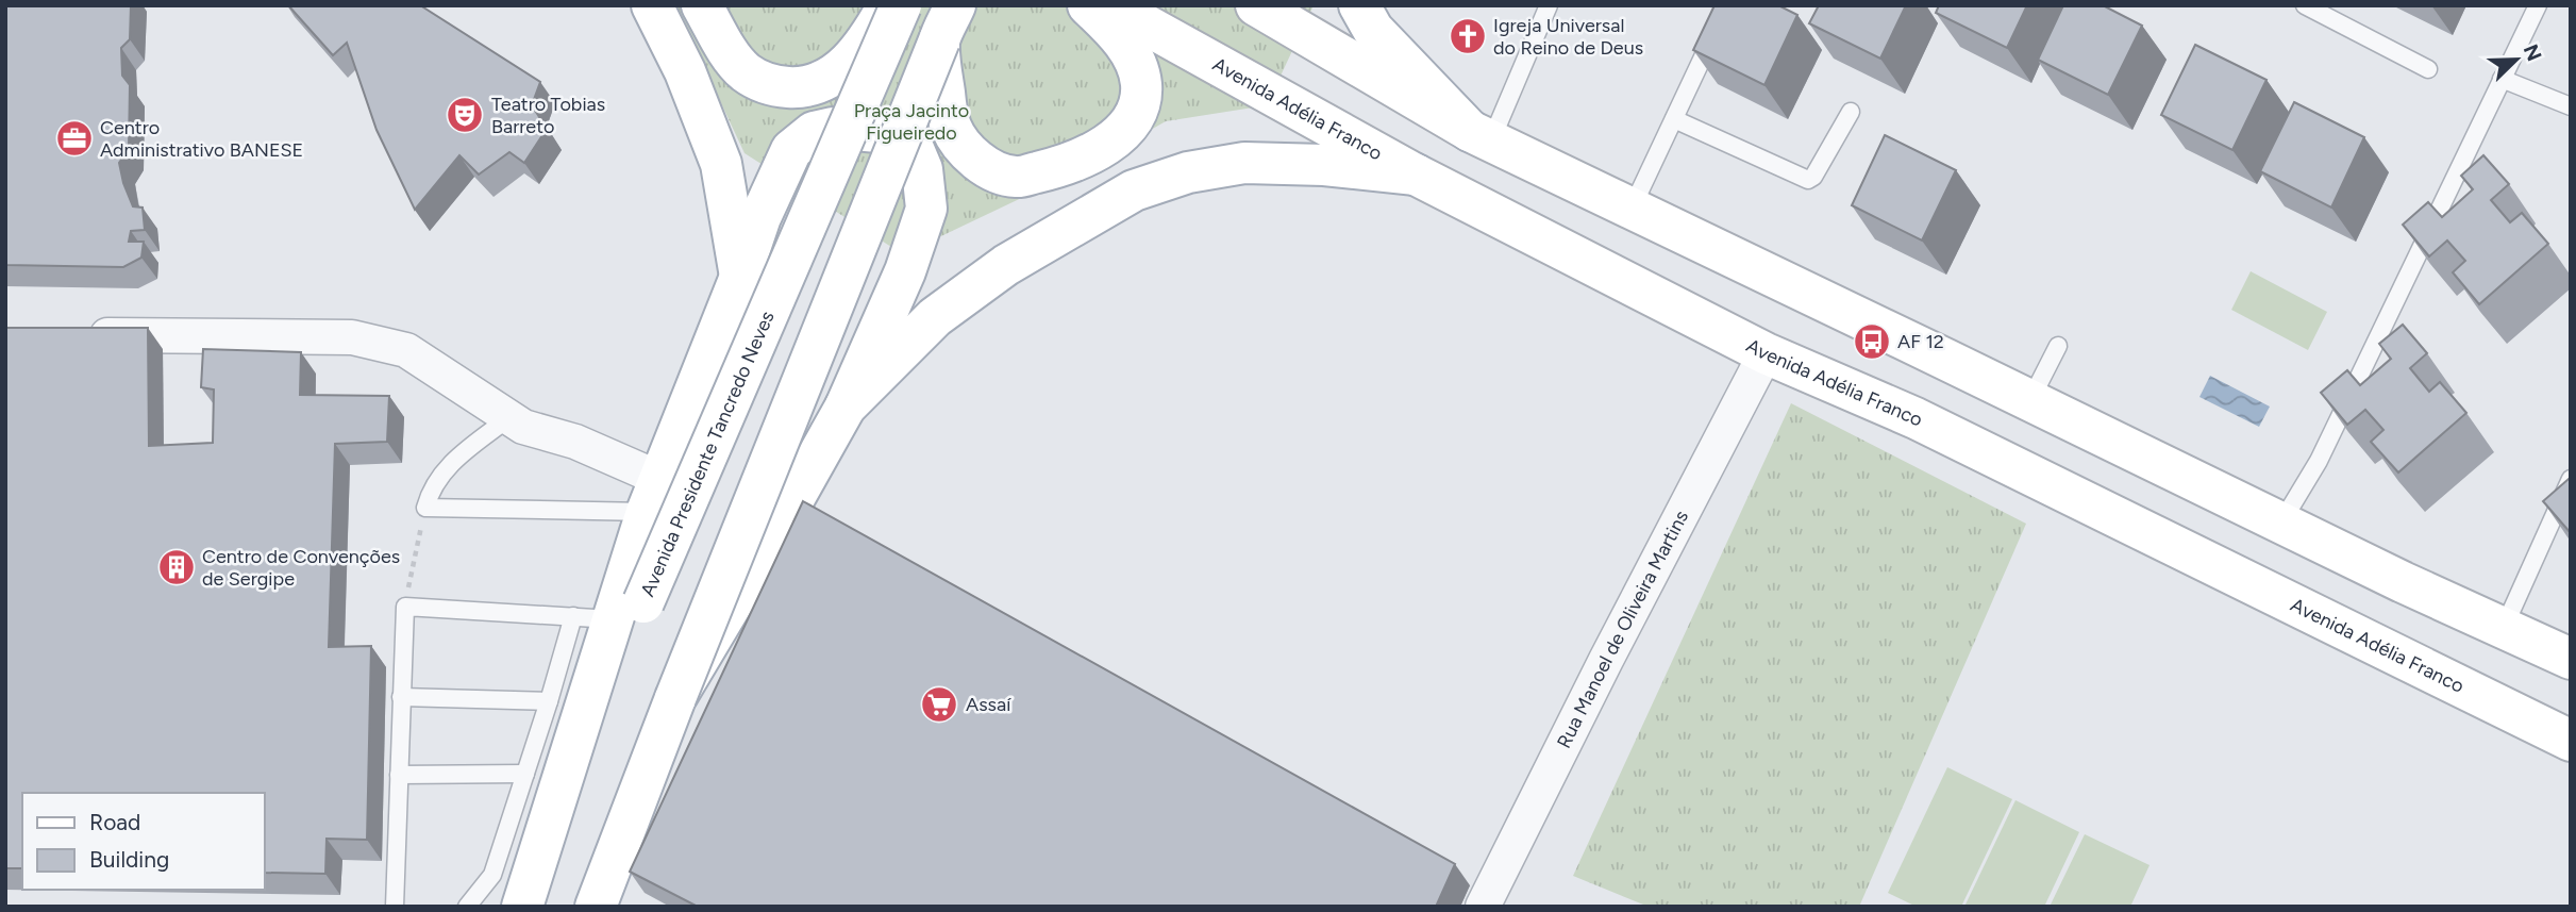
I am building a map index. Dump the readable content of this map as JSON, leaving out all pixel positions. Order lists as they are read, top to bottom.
{
  "streets": {
    "main road": ["Avenida Adélia Franco", "Avenida Presidente Tancredo Neves"],
    "street": ["Rua Manoel de Oliveira Martins"]
  },
  "crossings": [
    ["Avenida Adélia Franco", "Rua Manoel de Oliveira Martins"]
  ],
  "parks": ["Praça Jacinto Figueiredo"],
  "places": {
    "church": ["Igreja Universal do Reino de Deus"],
    "theatre": ["Teatro Tobias Barreto"],
    "office": ["Centro Administrativo BANESE"],
    "bus stop": ["AF 12"],
    "building": ["Centro de Convenções de Sergipe"],
    "supermarket": ["Assaí"]
  },
  "legend": ["Road", "Building"],
  "north": "top right"
}
